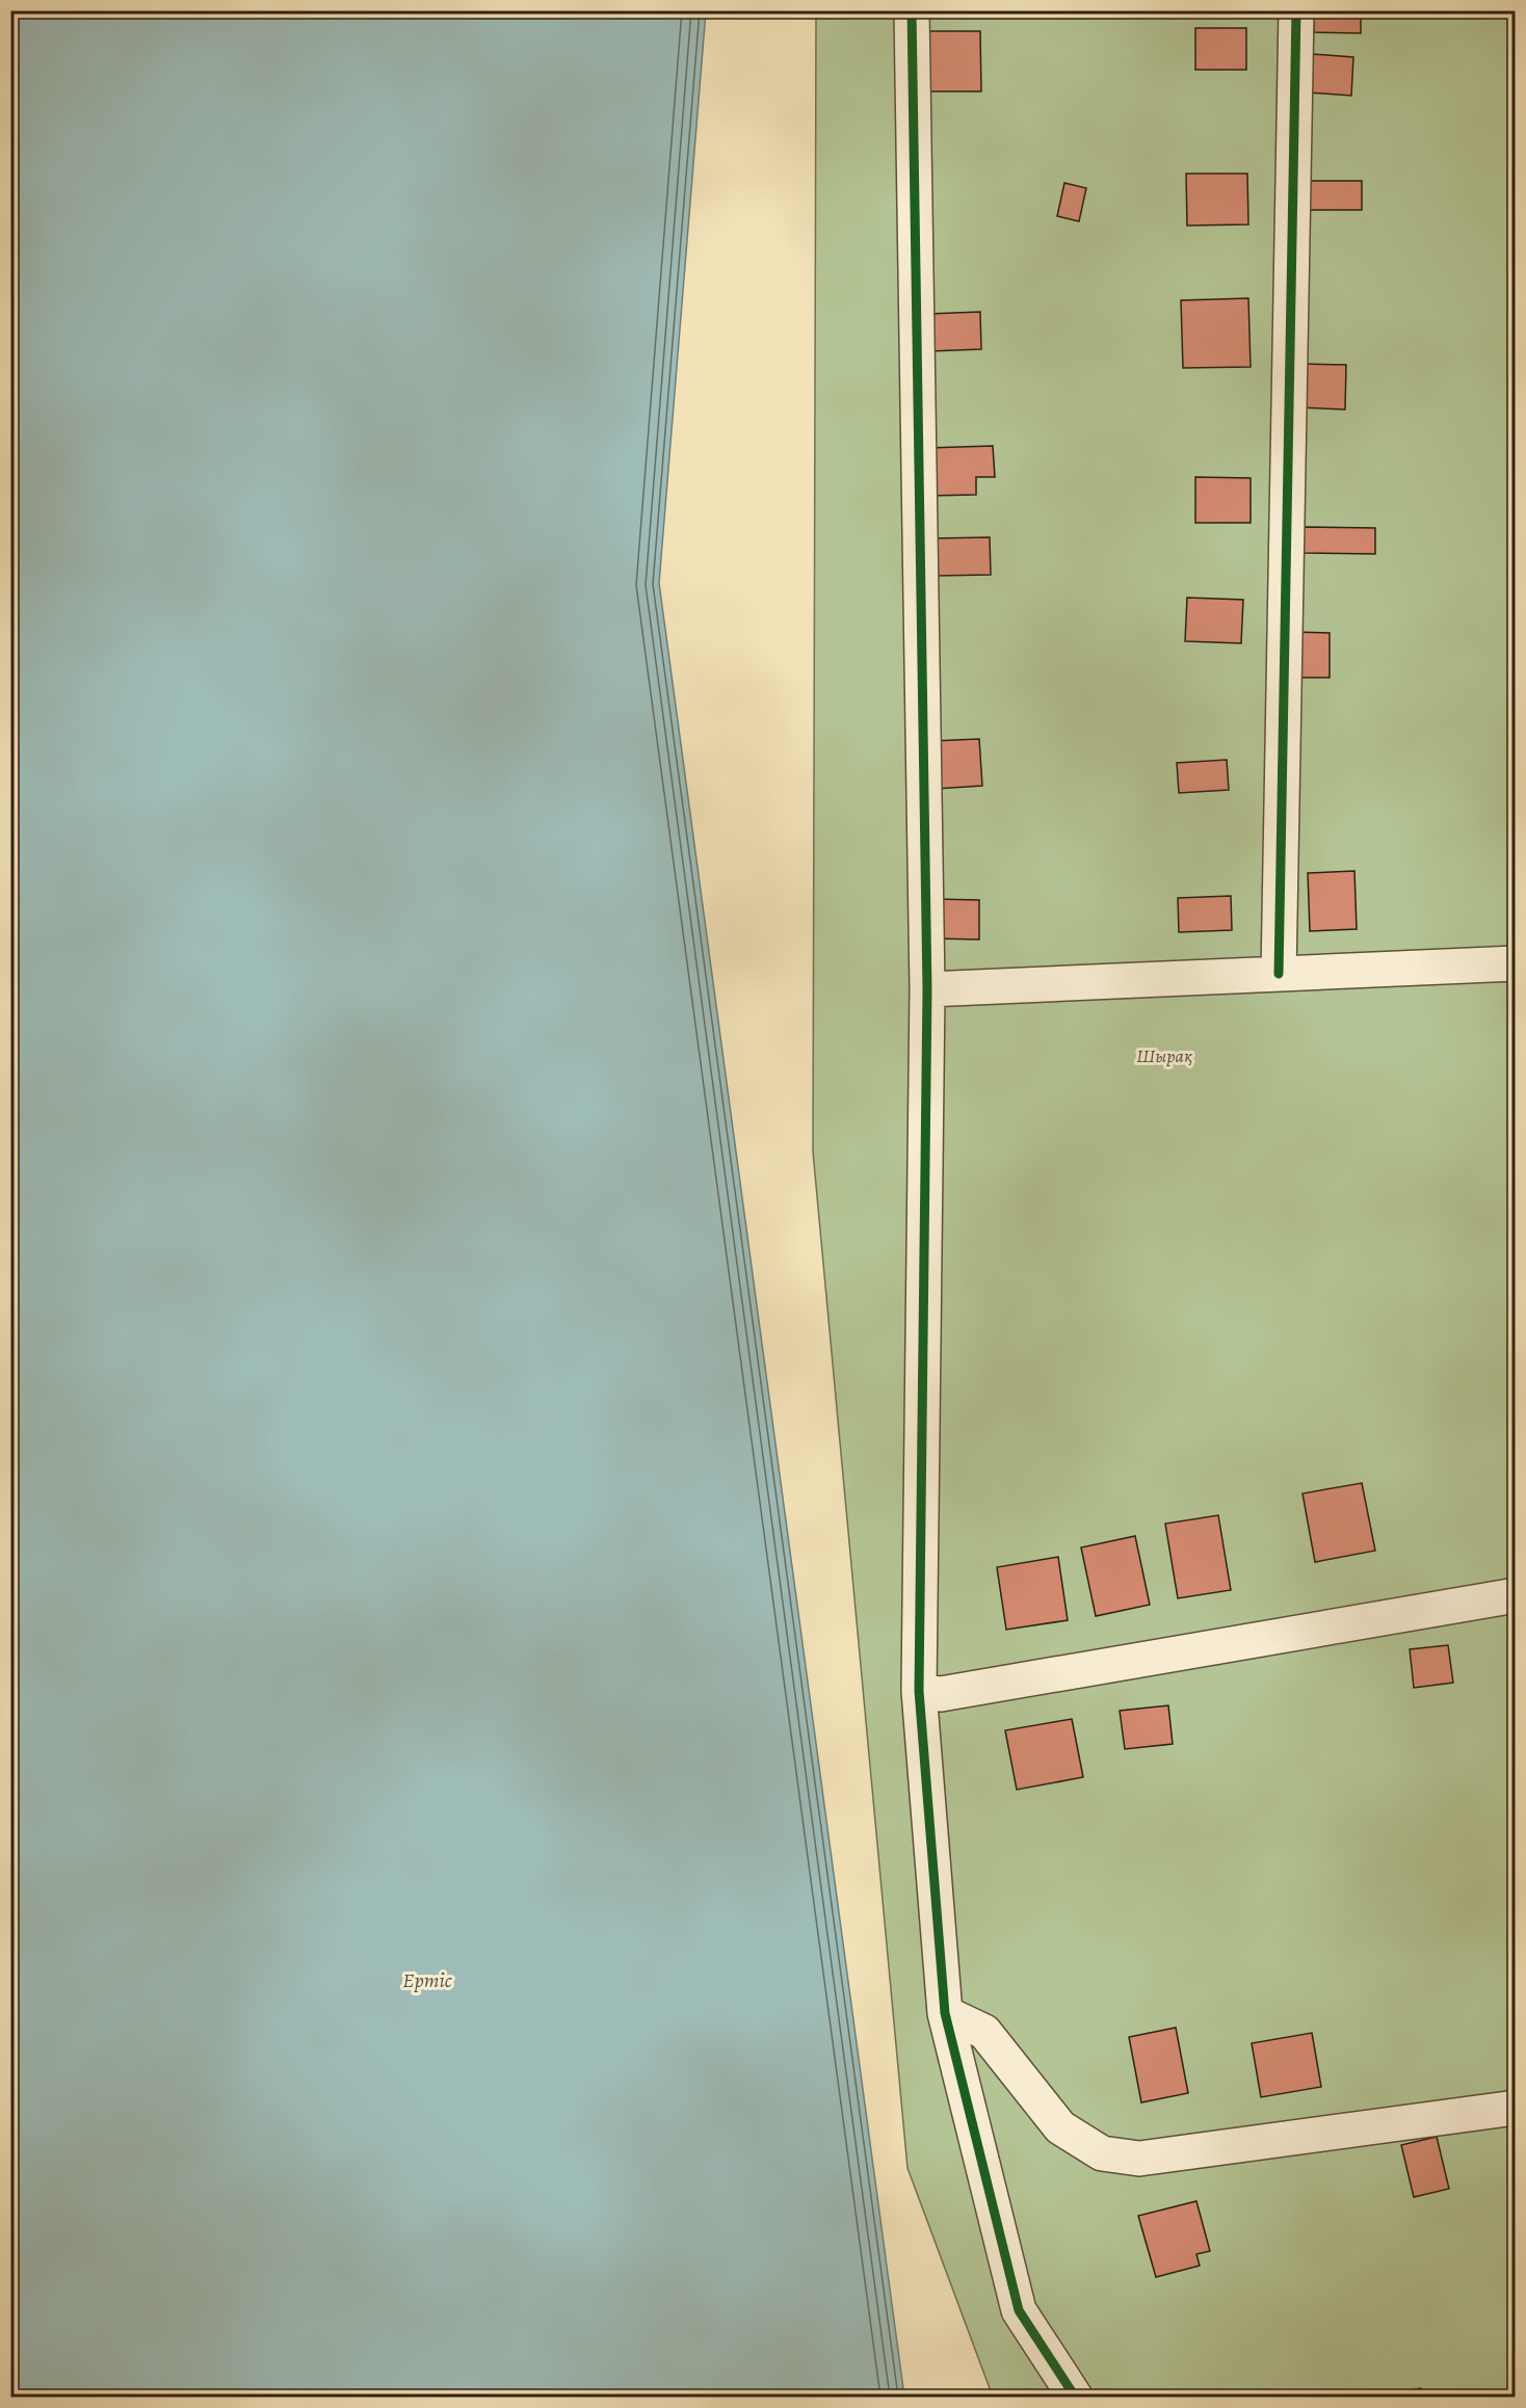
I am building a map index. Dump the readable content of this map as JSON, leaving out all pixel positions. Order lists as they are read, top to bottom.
{
  "water": ["Ертіс"],
  "parks": ["Шырақ"]
}
